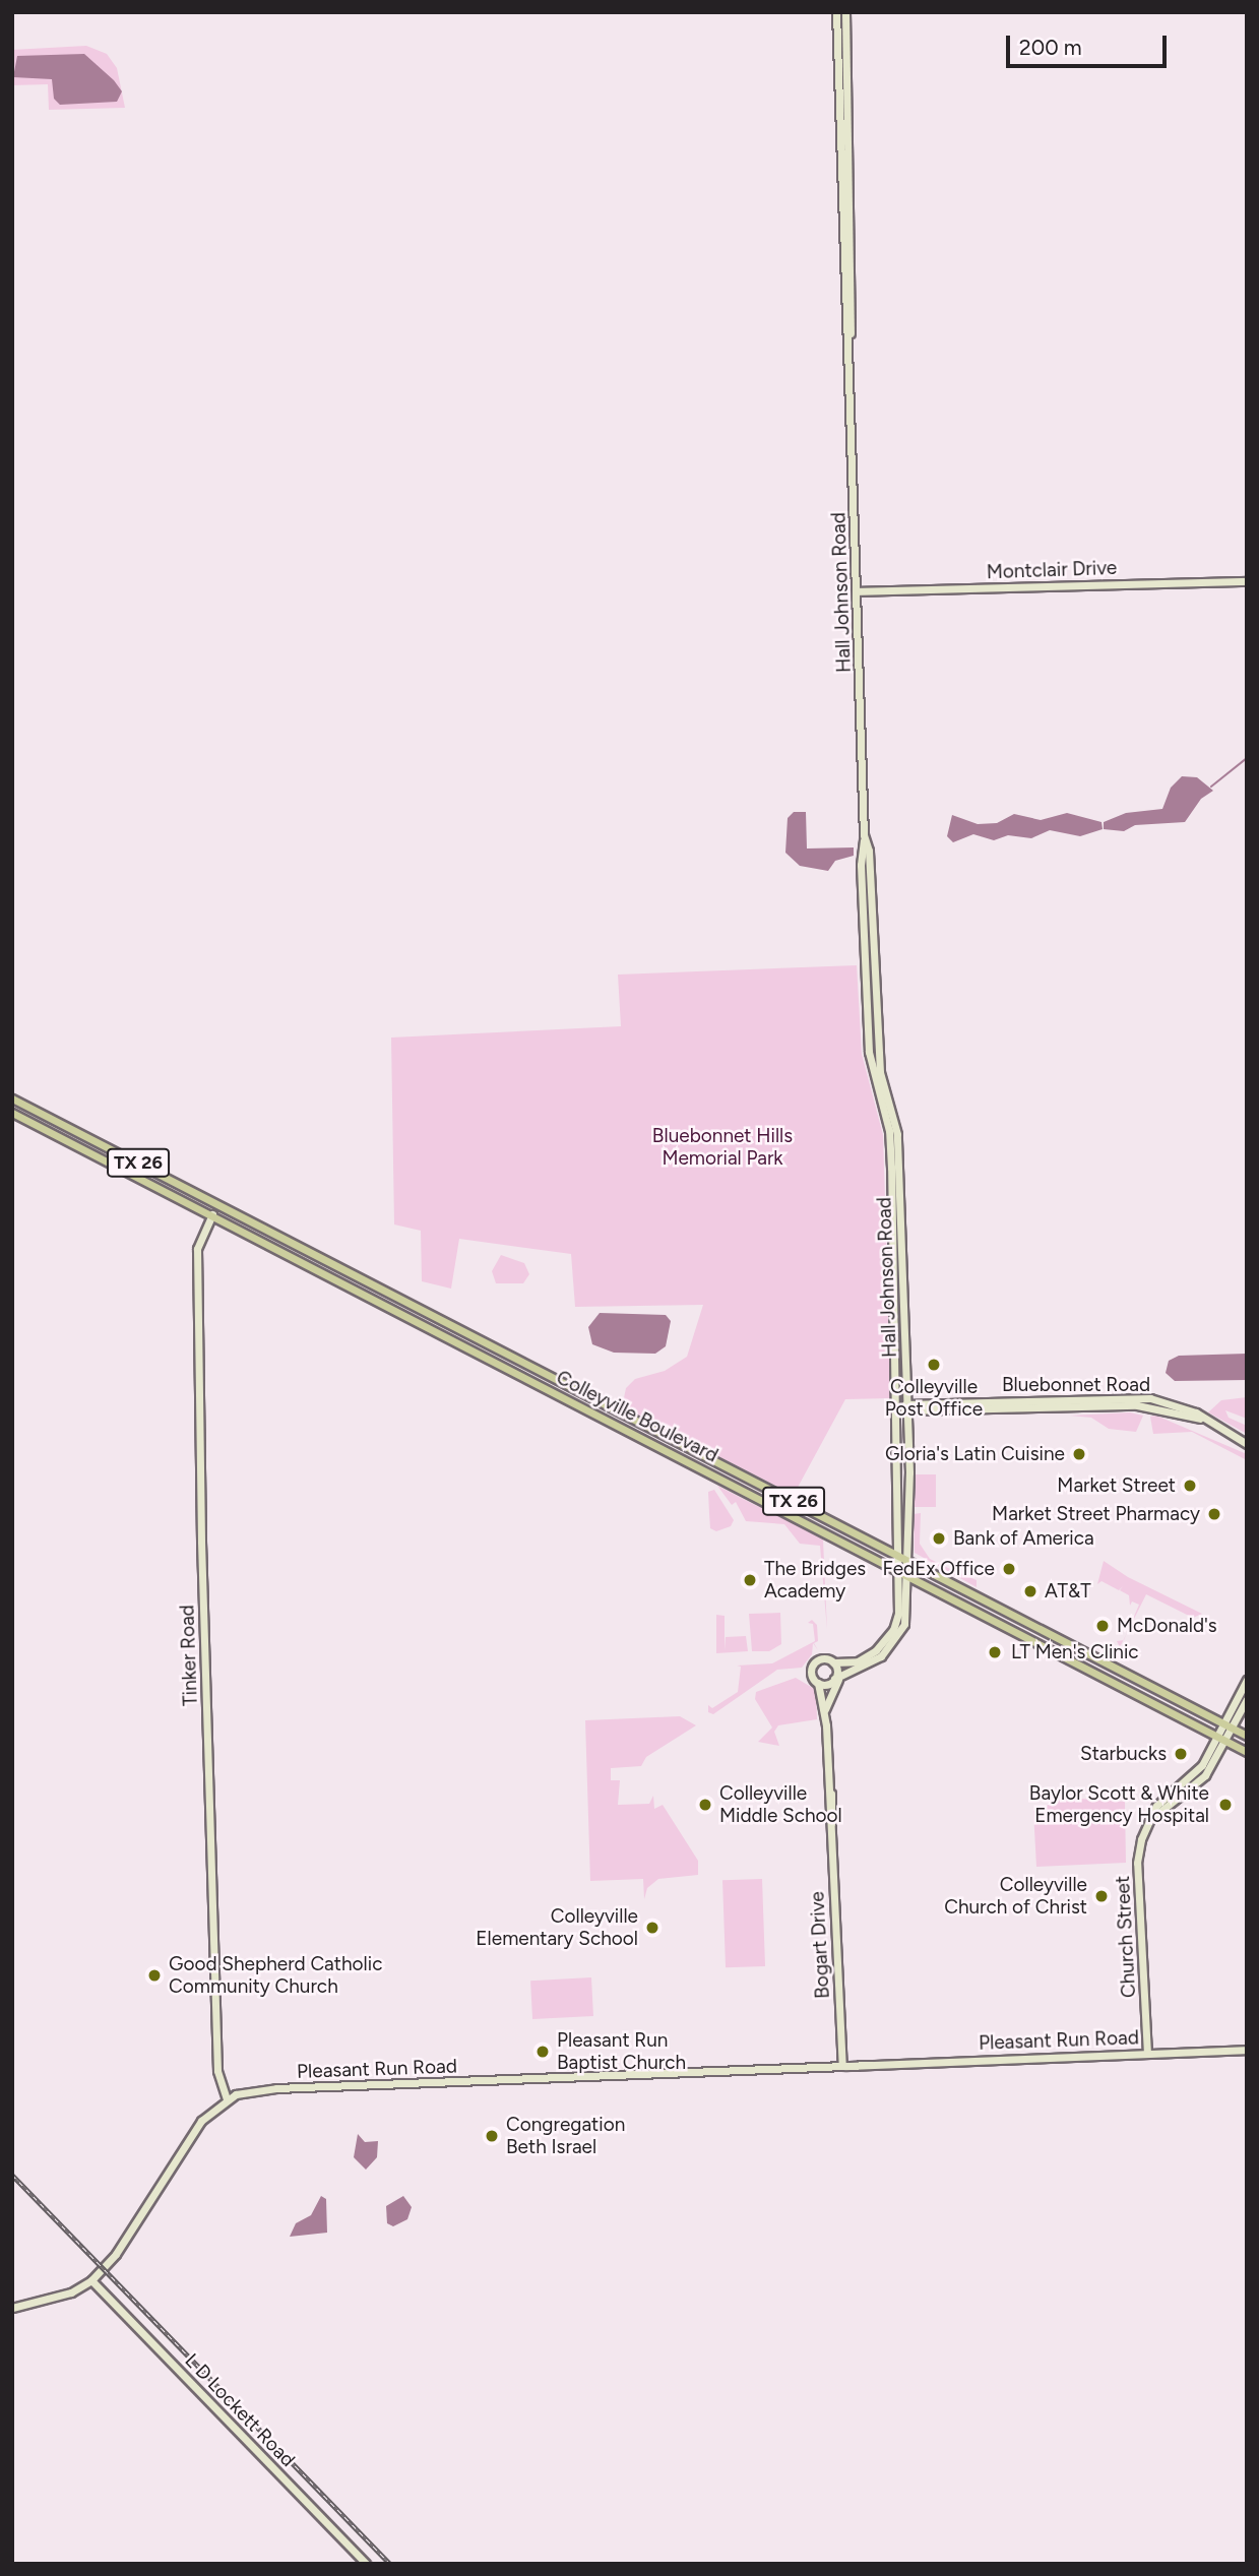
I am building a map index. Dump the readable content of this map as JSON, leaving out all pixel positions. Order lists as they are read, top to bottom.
{
  "streets": {
    "main road": [
      "Montclair Drive",
      "Hall Johnson Road",
      "TX 26",
      "Bluebonnet Road",
      "Colleyville Boulevard",
      "Tinker Road",
      "Church Street",
      "Bogart Drive",
      "Pleasant Run Road",
      "L D Lockett Road"
    ]
  },
  "crossings": [
    ["Montclair Drive", "Hall Johnson Road"],
    ["Hall Johnson Road", "Bluebonnet Road"],
    ["Hall Johnson Road", "Colleyville Boulevard"],
    ["Hall Johnson Road", "Bogart Drive"],
    ["Colleyville Boulevard", "Tinker Road"],
    ["Colleyville Boulevard", "Church Street"],
    ["Tinker Road", "Pleasant Run Road"],
    ["Church Street", "Pleasant Run Road"],
    ["Bogart Drive", "Pleasant Run Road"]
  ],
  "parks": ["Bluebonnet Hills Memorial Park"],
  "places": [
    "Colleyville Post Office",
    "Gloria's Latin Cuisine",
    "Market Street",
    "Market Street Pharmacy",
    "Bank of America",
    "FedEx Office",
    "The Bridges Academy",
    "AT&T",
    "McDonald's",
    "LT Men's Clinic",
    "Starbucks",
    "Colleyville Middle School",
    "Baylor Scott & White Emergency Hospital",
    "Colleyville Church of Christ",
    "Colleyville Elementary School",
    "Good Shepherd Catholic Community Church",
    "Pleasant Run Baptist Church",
    "Congregation Beth Israel"
  ],
  "scale_bar": "200 m"
}
